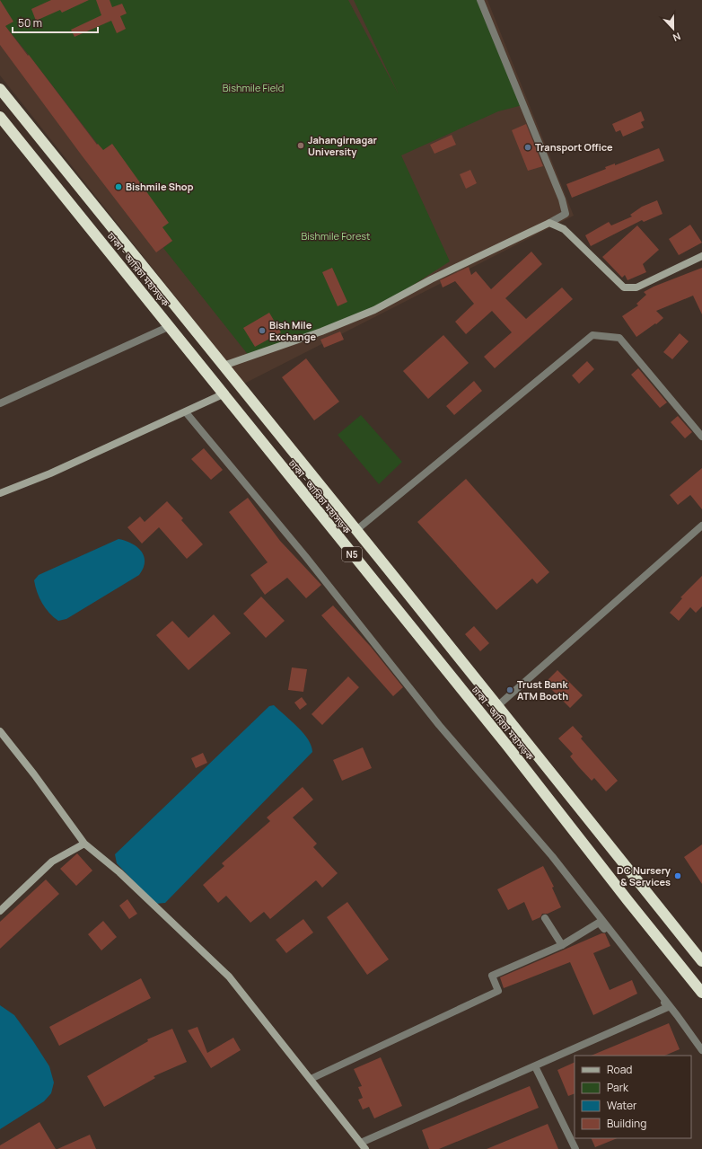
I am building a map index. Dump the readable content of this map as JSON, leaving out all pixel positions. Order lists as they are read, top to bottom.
{
  "streets": {
    "highway": ["ঢাকা - আরিচা মহাসড়ক", "N5"]
  },
  "parks": ["Bishmile Field", "Bishmile Forest"],
  "places": [
    "Jahangirnagar University",
    "Transport Office",
    "Bishmile Shop",
    "Bish Mile Exchange",
    "Trust Bank ATM Booth",
    "DC Nursery & Services"
  ],
  "legend": [
    "Road",
    "Park",
    "Water",
    "Building"
  ],
  "scale_bar": "50 m",
  "north": "bottom"
}
